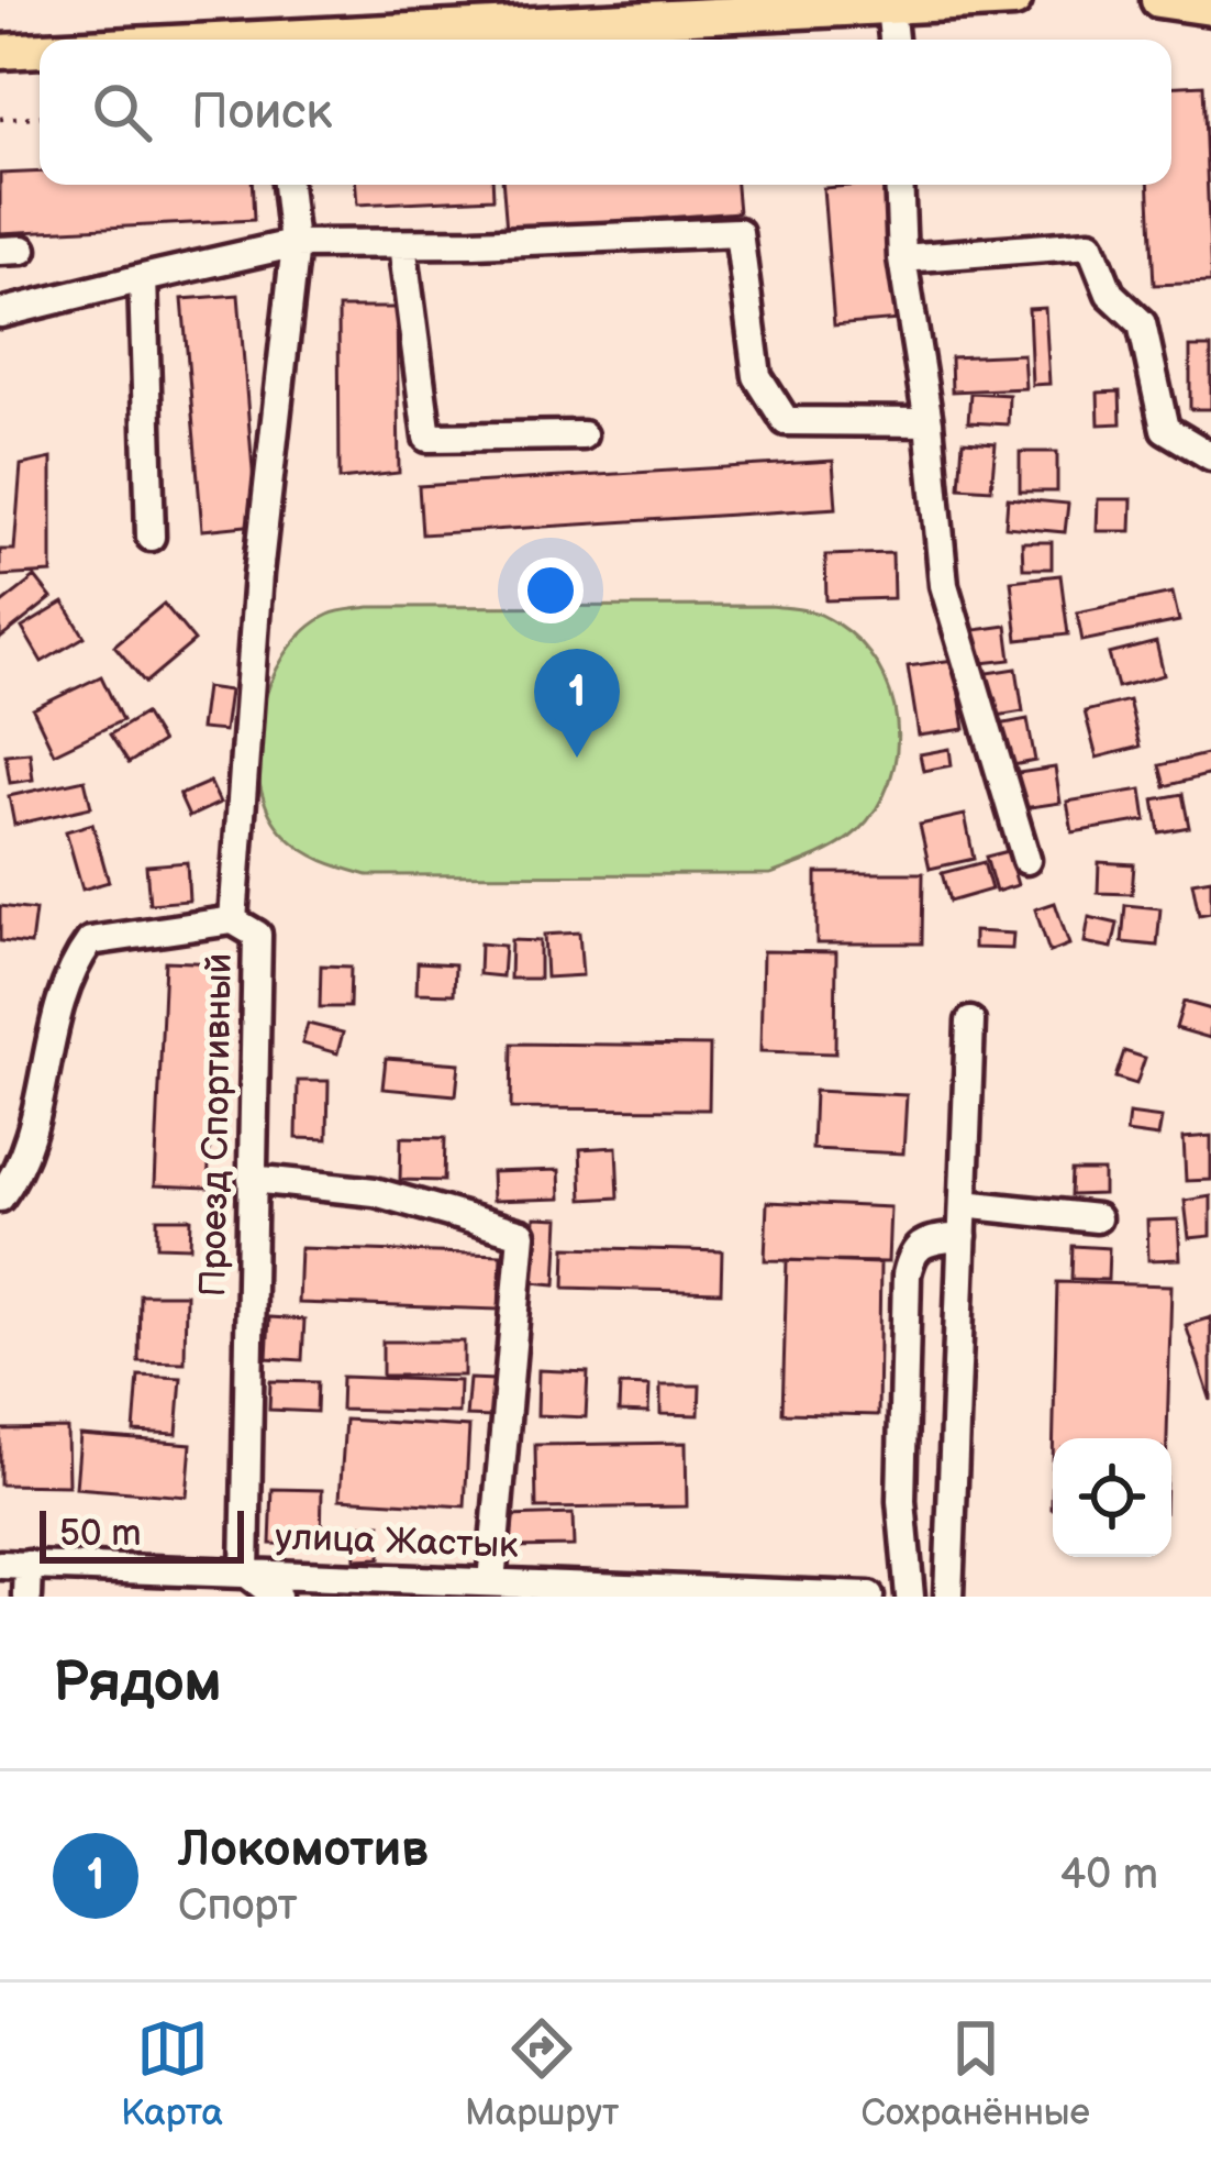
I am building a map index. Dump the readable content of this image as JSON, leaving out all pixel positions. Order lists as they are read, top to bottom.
{
  "streets": {
    "street": ["Проезд Спортивный", "улица Жастык"]
  },
  "crossings": [
    ["Проезд Спортивный", "улица Жастык"]
  ],
  "scale_bar": "50 m",
  "page": {
    "search": "Поиск",
    "pins": "1",
    "scale": "50 m",
    "heading": "Рядом",
    "list": [
      {
        "mark": "1",
        "name": "Локомотив",
        "note": "Спорт",
        "value": "40 m"
      }
    ],
    "nav": ["Карта", "Маршрут", "Сохранённые"]
  }
}
